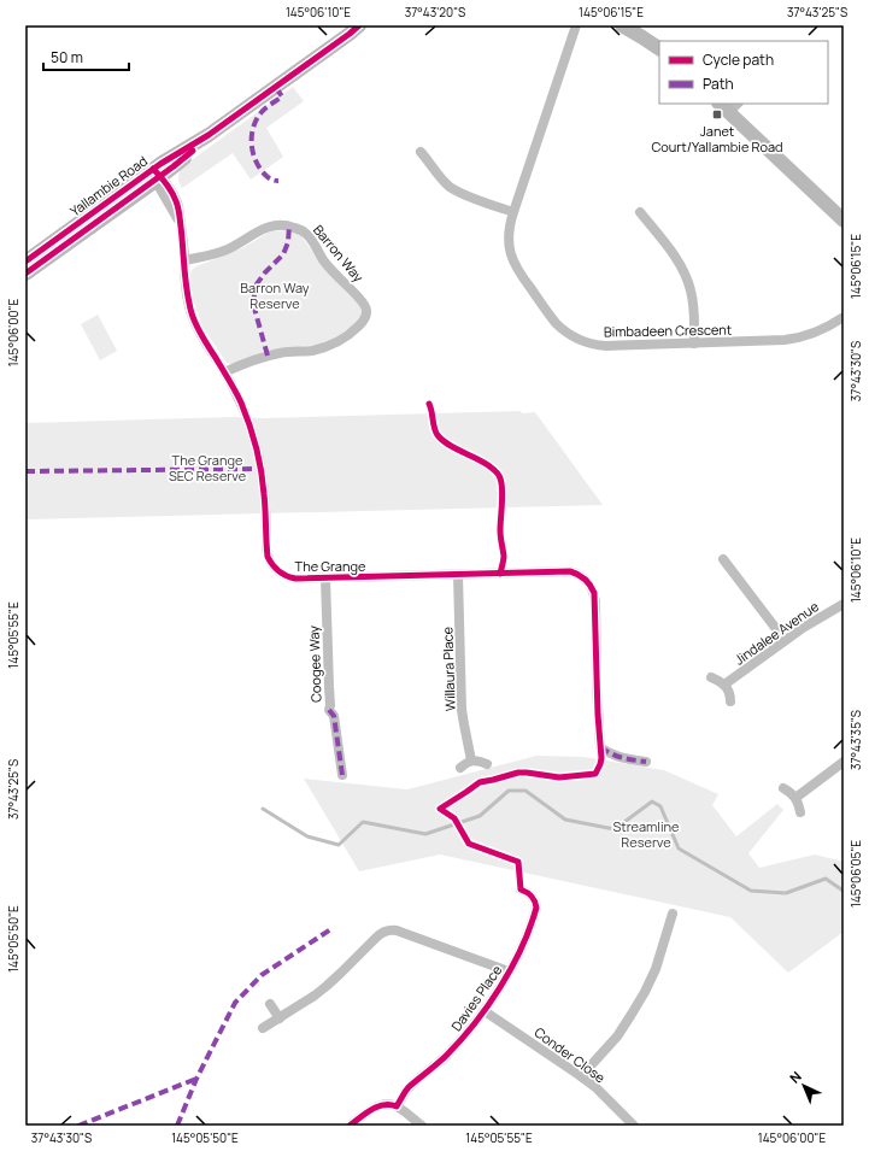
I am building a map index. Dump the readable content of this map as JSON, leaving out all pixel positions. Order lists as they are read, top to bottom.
{
  "streets": {
    "street": [
      "Yallambie Road",
      "Barron Way",
      "Bimbadeen Crescent",
      "The Grange",
      "Jindalee Avenue",
      "Coogee Way",
      "Willaura Place",
      "Davies Place",
      "Conder Close"
    ]
  },
  "crossings": [
    ["Yallambie Road", "The Grange"],
    ["Barron Way", "The Grange"],
    ["The Grange", "Coogee Way"],
    ["The Grange", "Willaura Place"],
    ["Davies Place", "Conder Close"]
  ],
  "parks": ["Barron Way Reserve", "The Grange SEC Reserve", "Streamline Reserve"],
  "places": {
    "transit": ["Janet Court/Yallambie Road"]
  },
  "legend": ["Cycle path", "Path"],
  "scale_bar": "50 m",
  "north": "top left",
  "coordinates": [
    "145°06'10\"E",
    "37°43'20\"S",
    "145°06'15\"E",
    "37°43'25\"S",
    "145°06'00\"E",
    "37°43'30\"S",
    "145°05'55\"E",
    "37°43'35\"S",
    "145°06'05\"E",
    "145°05'50\"E"
  ]
}
